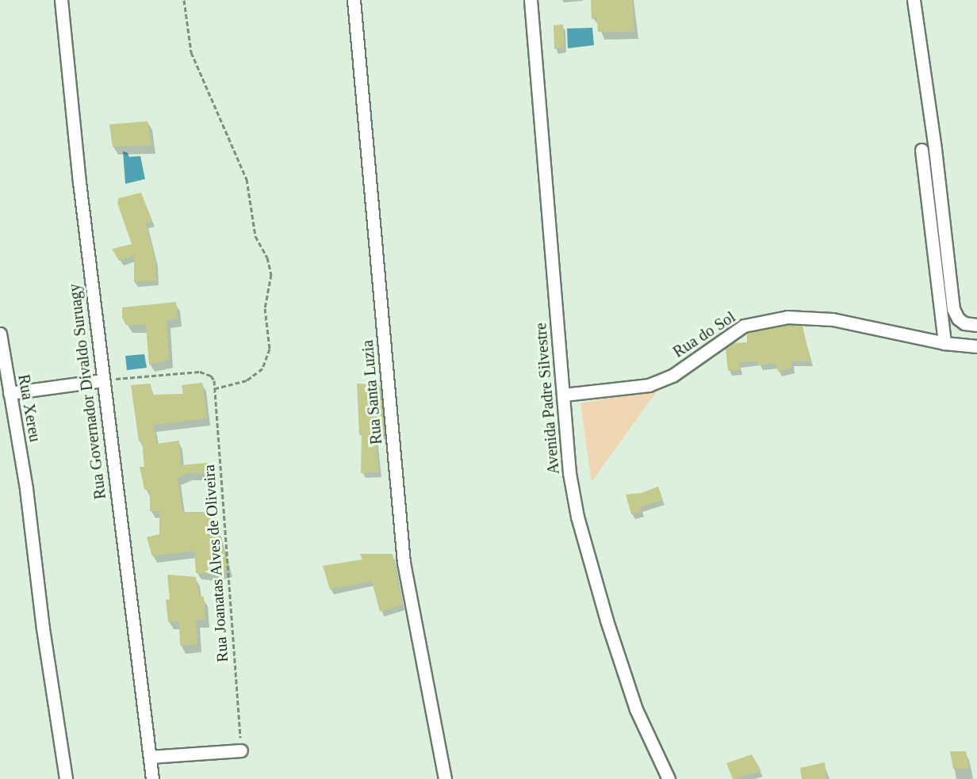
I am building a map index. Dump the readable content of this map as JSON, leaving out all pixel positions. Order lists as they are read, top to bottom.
{
  "streets": {
    "street": [
      "Rua do Sol",
      "Rua Governador Divaldo Suruagy",
      "Rua Santa Luzia",
      "Avenida Padre Silvestre",
      "Rua Xereu"
    ],
    "path": ["Rua Joanatas Alves de Oliveira"]
  },
  "crossings": [
    ["Rua do Sol", "Avenida Padre Silvestre"],
    ["Rua Governador Divaldo Suruagy", "Rua Joanatas Alves de Oliveira"]
  ]
}
